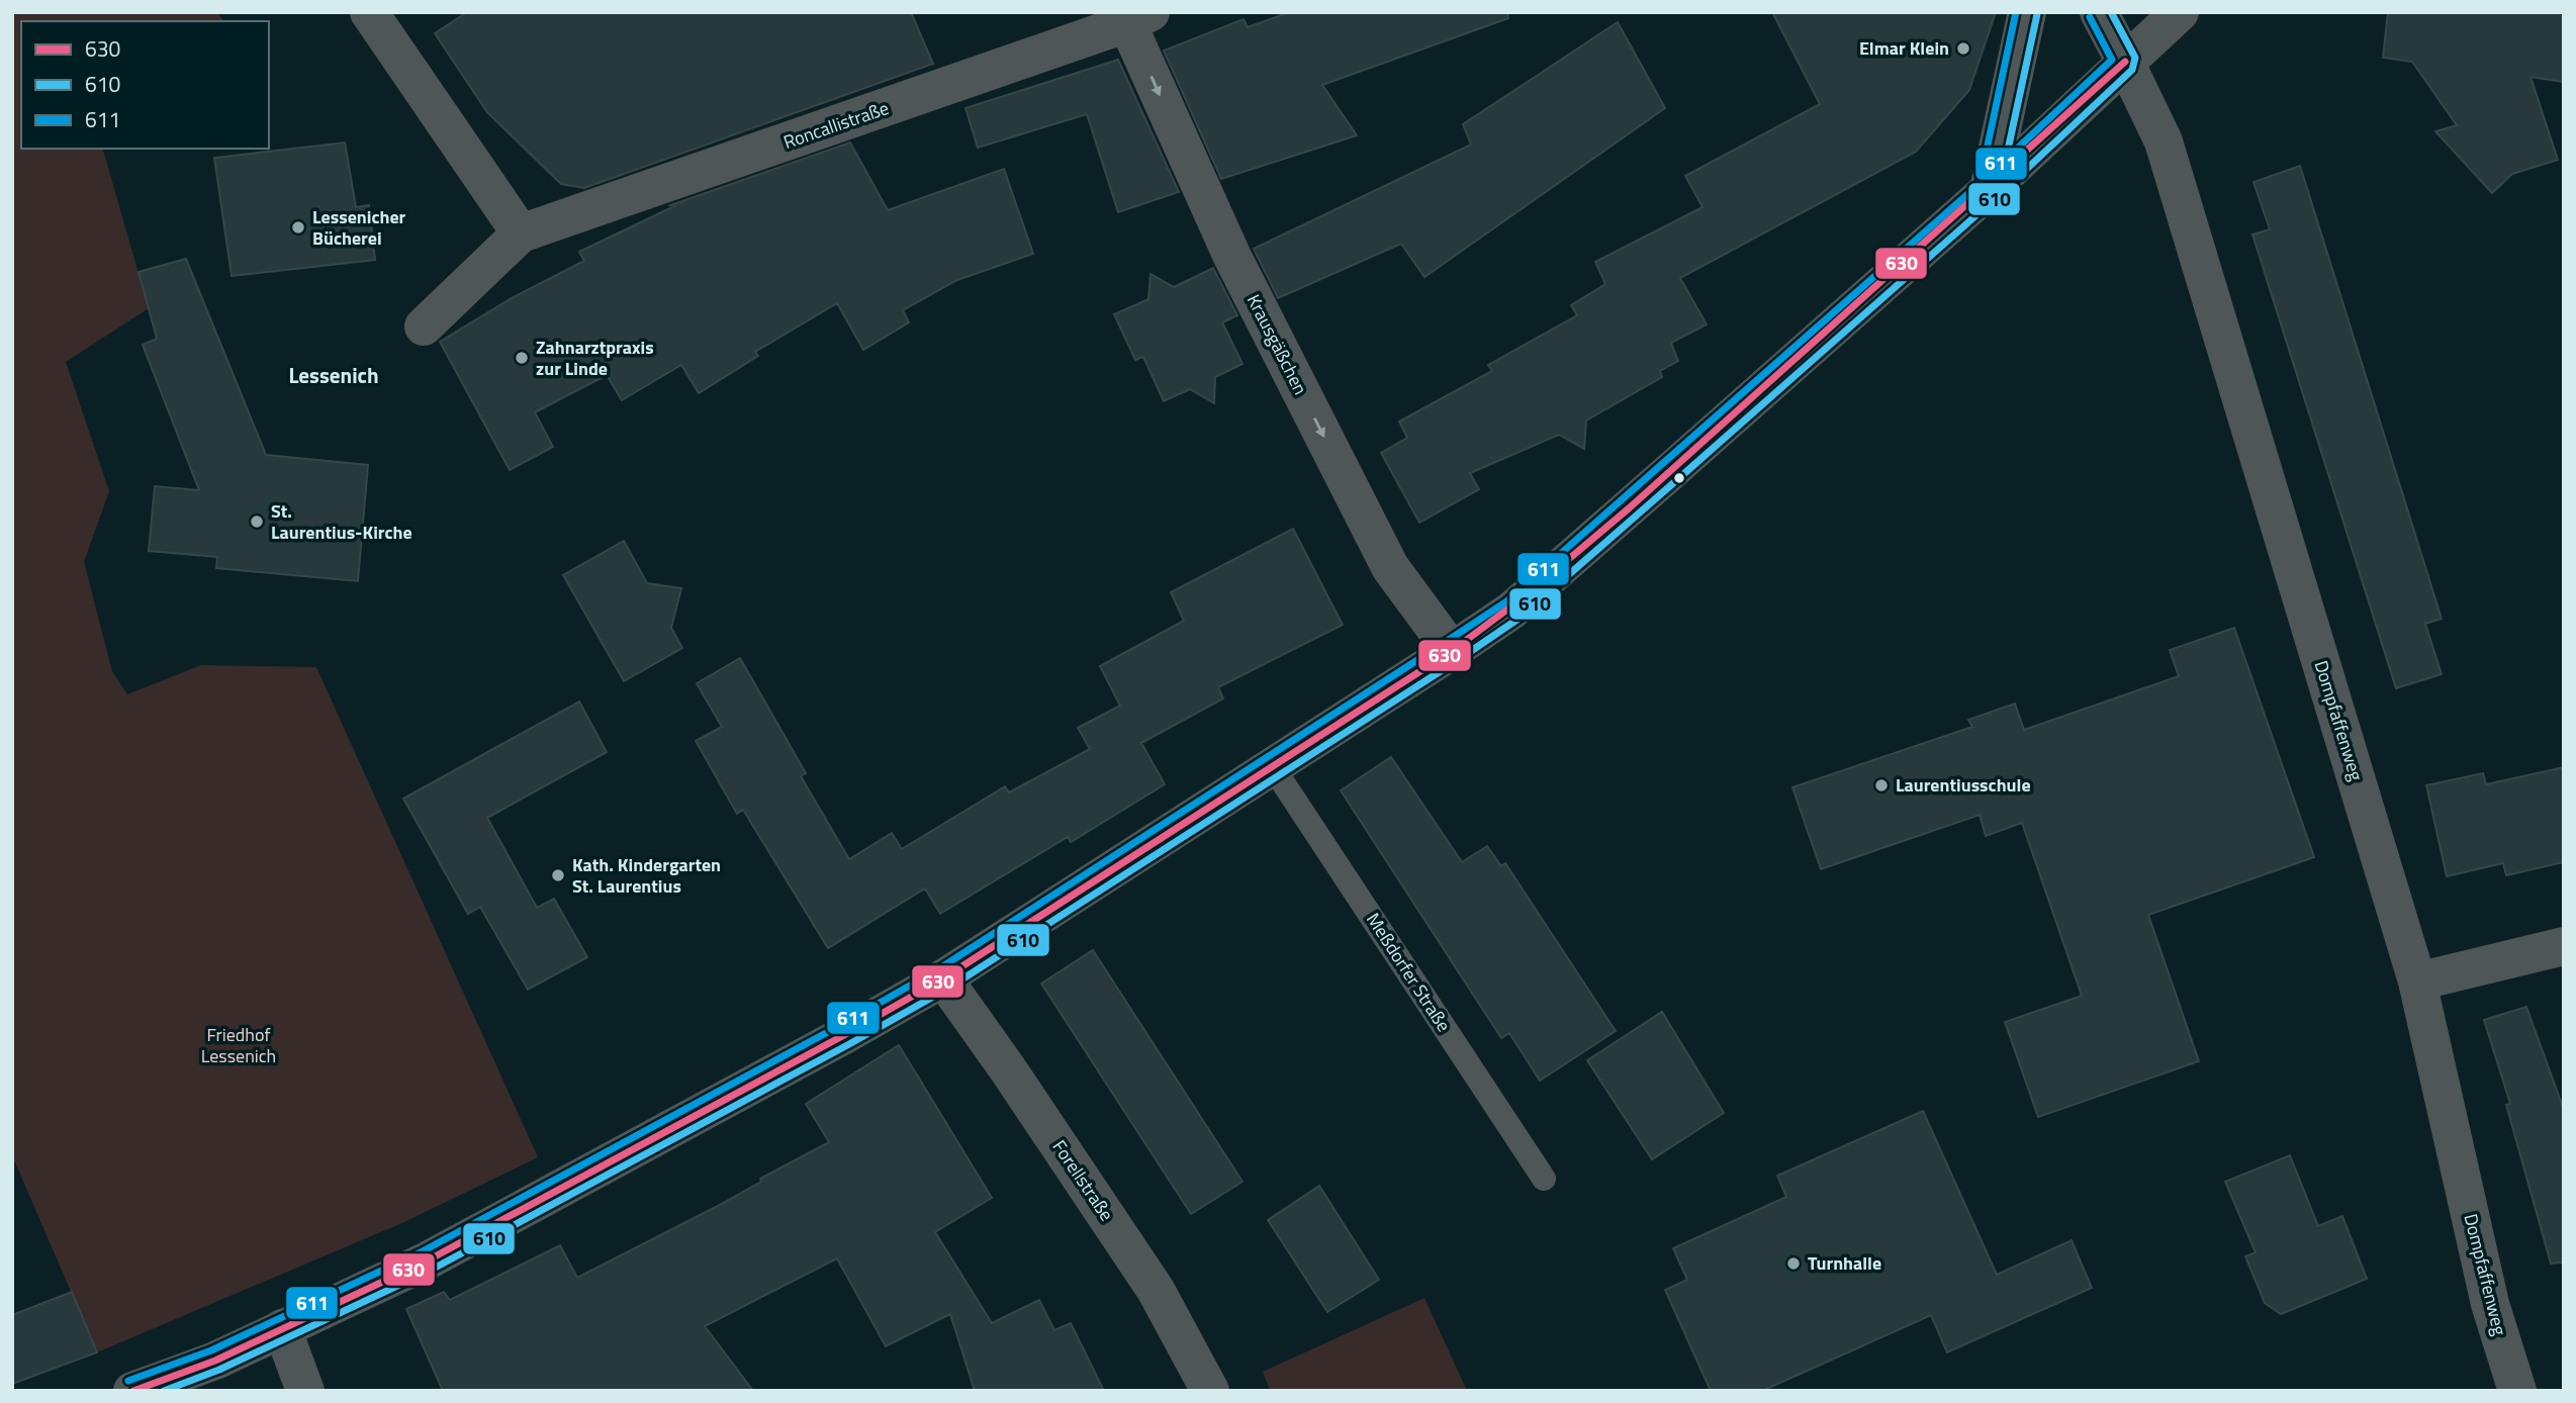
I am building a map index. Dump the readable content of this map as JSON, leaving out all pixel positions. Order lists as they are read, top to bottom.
{
  "streets": {
    "street": [
      "Roncallistraße",
      "Krausgäßchen",
      "Dompfaffenweg",
      "Forellstraße"
    ],
    "lane": ["Meßdorfer Straße"]
  },
  "crossings": [
    ["Roncallistraße", "Krausgäßchen"]
  ],
  "one_way": ["Krausgäßchen"],
  "districts": ["Lessenich"],
  "parks": ["Friedhof Lessenich"],
  "places": [
    "Elmar Klein",
    "Lessenicher Bücherei",
    "Zahnarztpraxis zur Linde",
    "St. Laurentius-Kirche",
    "Laurentiusschule",
    "Kath. Kindergarten St. Laurentius",
    "Turnhalle"
  ],
  "lines": ["transit line 610", "transit line 611", "transit line 630"],
  "legend": ["630", "610", "611"]
}
